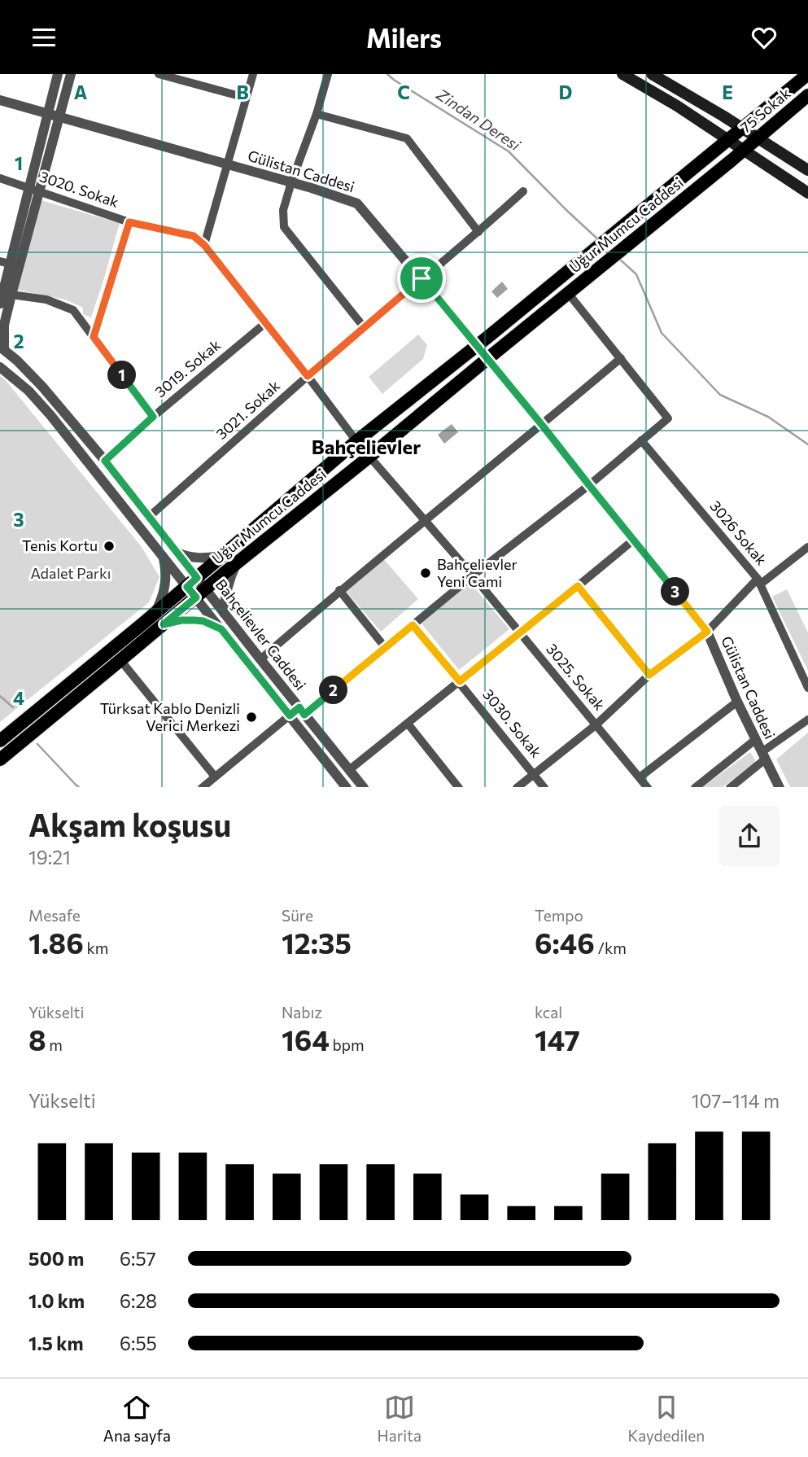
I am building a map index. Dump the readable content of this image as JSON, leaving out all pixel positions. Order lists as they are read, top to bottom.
{
  "streets": {
    "main road": ["75 Sokak", "Uğur Mumcu Caddesi"],
    "street": [
      "Gülistan Caddesi",
      "3020. Sokak",
      "3019. Sokak",
      "3021. Sokak",
      "3026 Sokak",
      "Bahçelievler Caddesi",
      "3025. Sokak",
      "3030. Sokak"
    ]
  },
  "crossings": [
    ["75 Sokak", "Uğur Mumcu Caddesi"],
    ["Gülistan Caddesi", "Uğur Mumcu Caddesi"],
    ["Gülistan Caddesi", "3021. Sokak"],
    ["3020. Sokak", "Uğur Mumcu Caddesi"],
    ["3020. Sokak", "3019. Sokak"],
    ["3020. Sokak", "3021. Sokak"],
    ["Uğur Mumcu Caddesi", "Bahçelievler Caddesi"],
    ["Uğur Mumcu Caddesi", "3025. Sokak"],
    ["3019. Sokak", "Bahçelievler Caddesi"],
    ["3021. Sokak", "Bahçelievler Caddesi"]
  ],
  "districts": ["Bahçelievler"],
  "water": ["Zindan Deresi"],
  "parks": ["Adalet Parkı"],
  "places": ["Tenis Kortu", "Bahçelievler Yeni Cami", "Türksat Kablo Denizli Verici Merkezi"],
  "page": {
    "header": "Milers",
    "pins": ["1", "3", "2"],
    "heading": ["Akşam koşusu", "19:21"],
    "stats": [
      ["Mesafe", "1.86 km"],
      ["Süre", "12:35"],
      ["Tempo", "6:46 /km"],
      ["Yükselti", "8 m"],
      ["Nabız", "164 bpm"],
      ["kcal", "147"]
    ],
    "chart": ["Yükselti", "107–114 m"],
    "list": [
      {
        "name": "500 m",
        "note": "6:57"
      },
      {
        "name": "1.0 km",
        "note": "6:28"
      },
      {
        "name": "1.5 km",
        "note": "6:55"
      }
    ],
    "tabs": ["Ana sayfa", "Harita", "Kaydedilen"]
  },
  "grid": {
    "columns": [
      "A",
      "B",
      "C",
      "D",
      "E"
    ],
    "rows": [
      "1",
      "2",
      "3",
      "4"
    ]
  }
}
